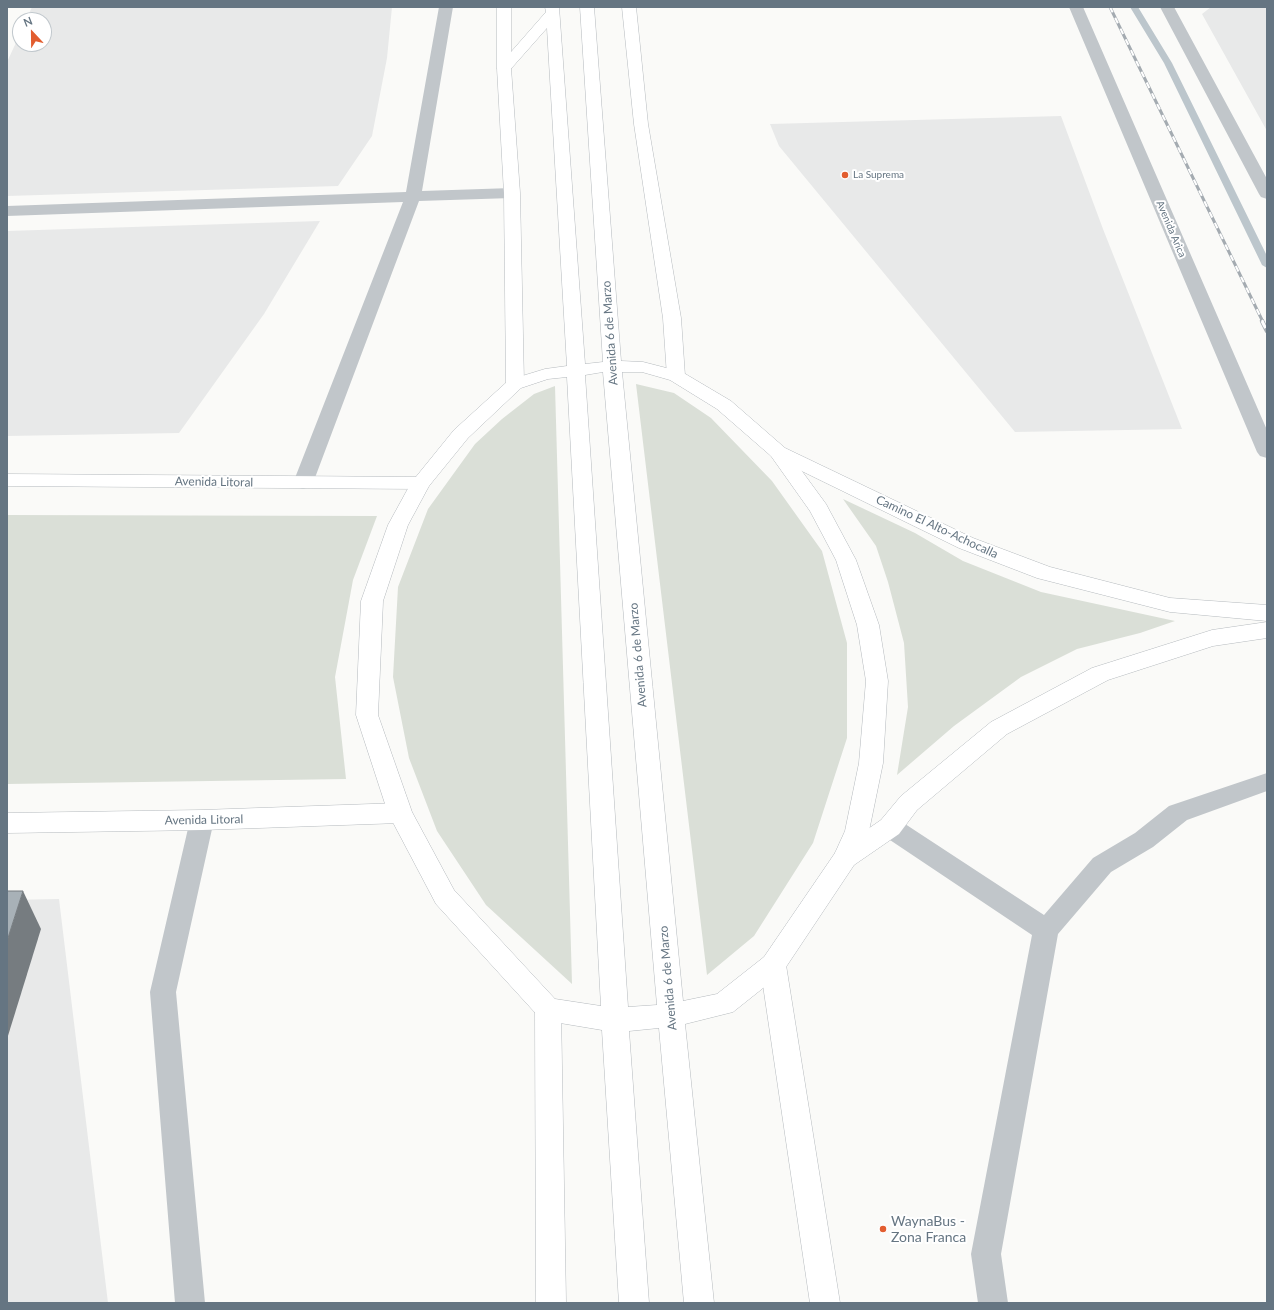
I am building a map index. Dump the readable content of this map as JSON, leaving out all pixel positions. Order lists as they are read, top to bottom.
{
  "streets": {
    "main road": ["Avenida 6 de Marzo", "Avenida Litoral", "Camino El Alto-Achocalla"],
    "street": ["Avenida Arica"]
  },
  "places": ["La Suprema", "WaynaBus - Zona Franca"],
  "north": "top"
}
